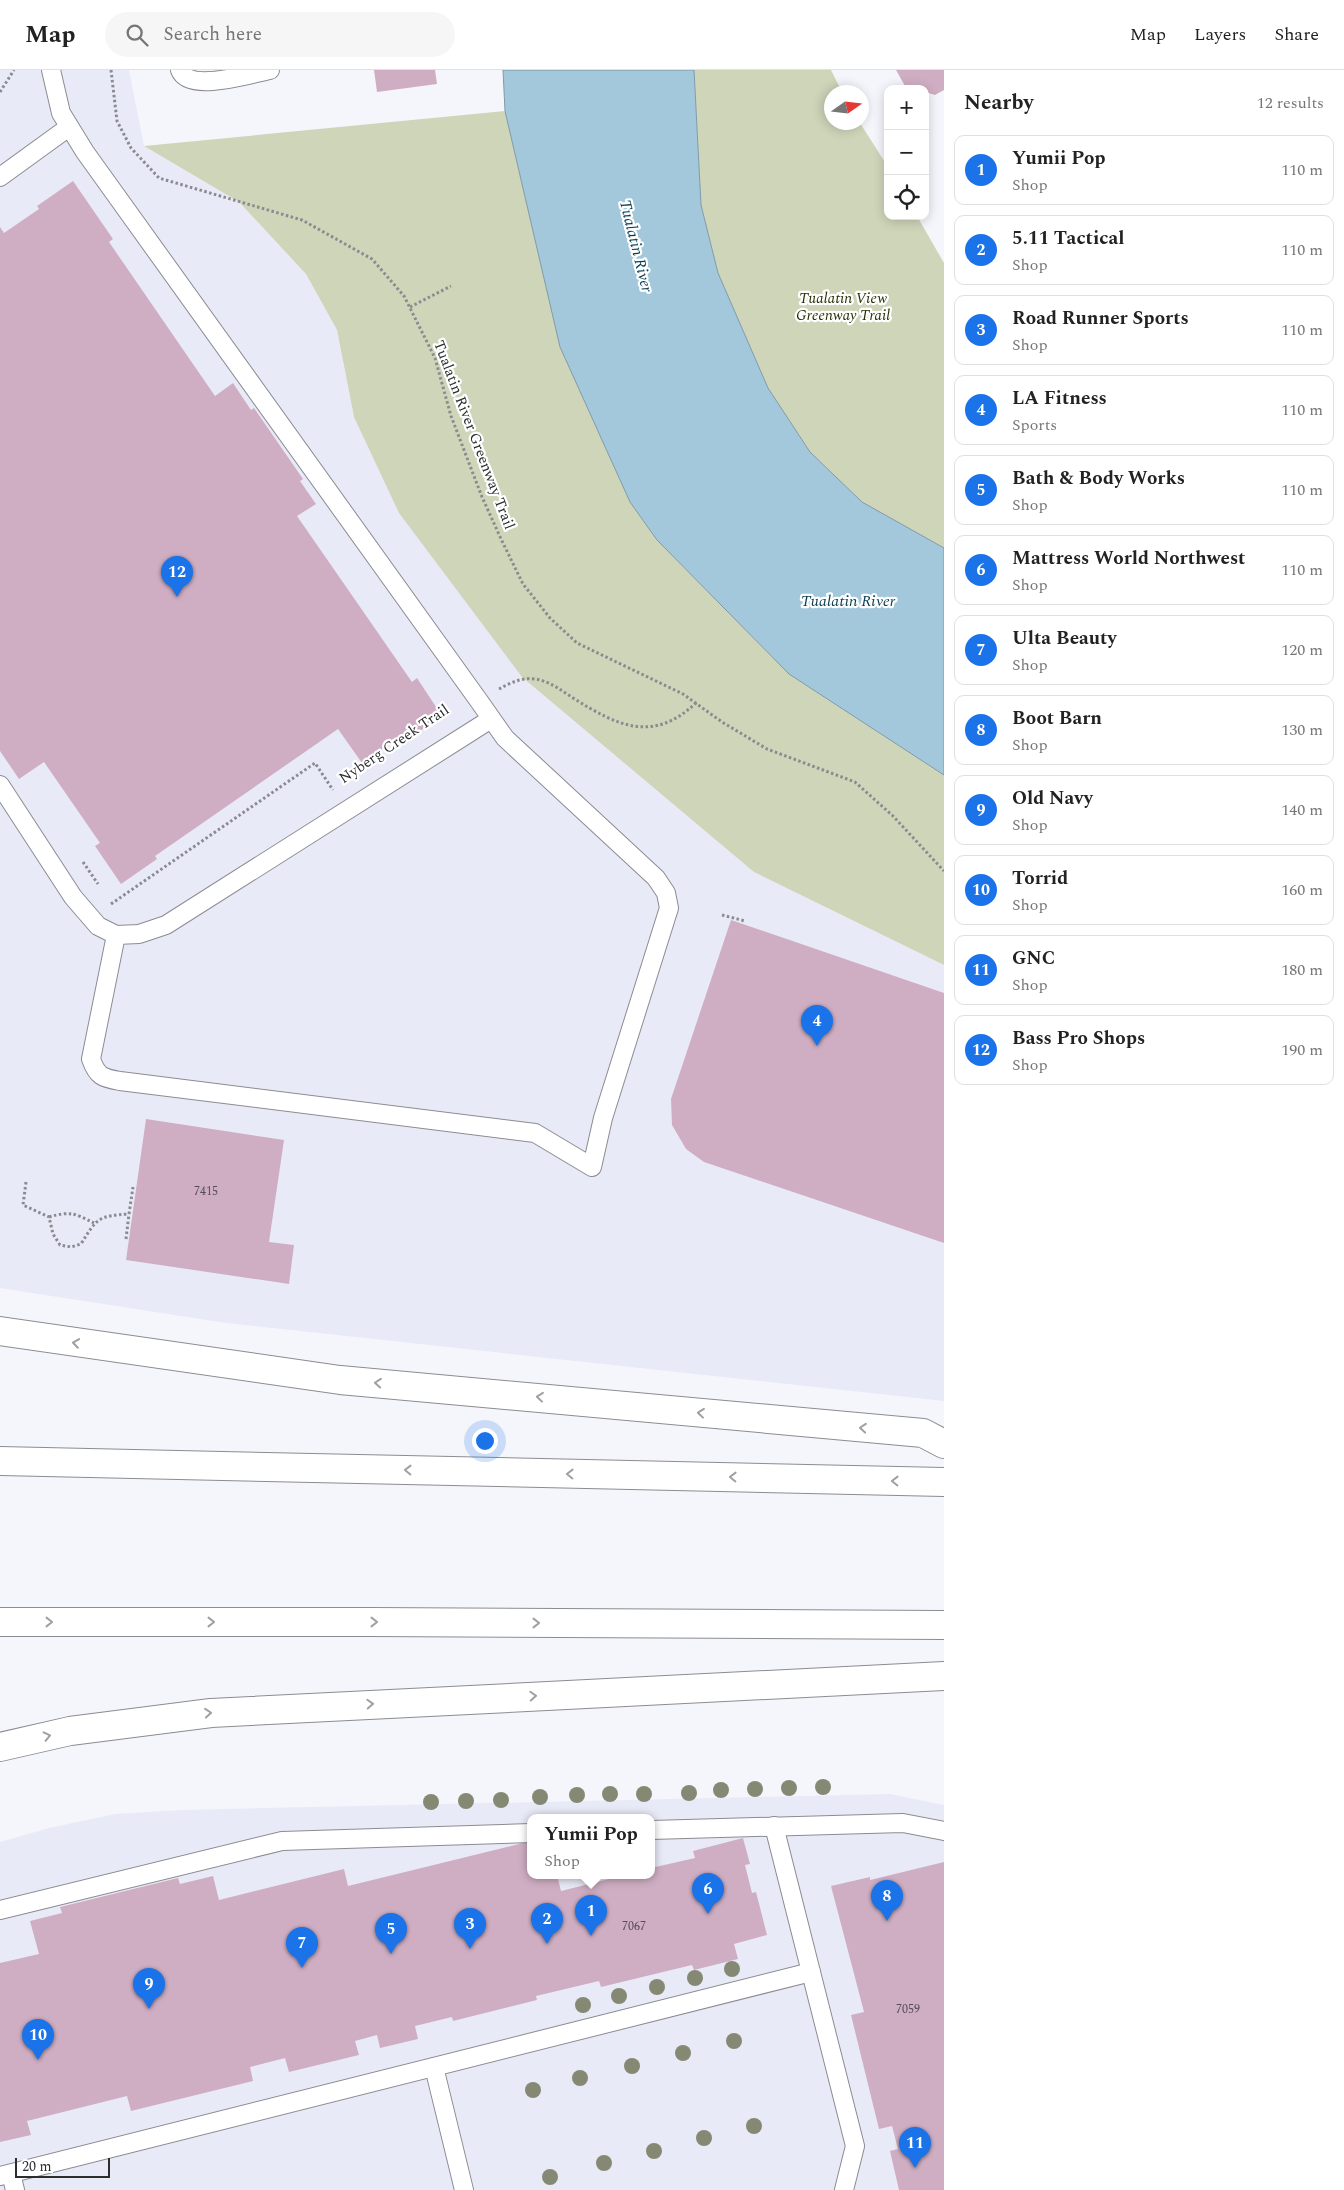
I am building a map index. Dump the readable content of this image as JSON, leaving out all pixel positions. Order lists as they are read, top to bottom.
{
  "streets": {
    "path": ["Tualatin River Greenway Trail", "Nyberg Creek Trail"]
  },
  "water": ["Tualatin River"],
  "parks": ["Tualatin View Greenway Trail"],
  "house_numbers": ["7415", "7067", "7059"],
  "scale_bar": "20 m",
  "north": "right",
  "page": {
    "header": "Map",
    "search": "Search here",
    "nav": ["Map", "Layers", "Share"],
    "heading": ["Nearby", "12 results"],
    "map_buttons": ["+", "−"],
    "list": [
      {
        "mark": "1",
        "name": "Yumii Pop",
        "note": "Shop",
        "value": "110 m"
      },
      {
        "mark": "2",
        "name": "5.11 Tactical",
        "note": "Shop",
        "value": "110 m"
      },
      {
        "mark": "3",
        "name": "Road Runner Sports",
        "note": "Shop",
        "value": "110 m"
      },
      {
        "mark": "4",
        "name": "LA Fitness",
        "note": "Sports",
        "value": "110 m"
      },
      {
        "mark": "5",
        "name": "Bath & Body Works",
        "note": "Shop",
        "value": "110 m"
      },
      {
        "mark": "6",
        "name": "Mattress World Northwest",
        "note": "Shop",
        "value": "110 m"
      },
      {
        "mark": "7",
        "name": "Ulta Beauty",
        "note": "Shop",
        "value": "120 m"
      },
      {
        "mark": "8",
        "name": "Boot Barn",
        "note": "Shop",
        "value": "130 m"
      },
      {
        "mark": "9",
        "name": "Old Navy",
        "note": "Shop",
        "value": "140 m"
      },
      {
        "mark": "10",
        "name": "Torrid",
        "note": "Shop",
        "value": "160 m"
      },
      {
        "mark": "11",
        "name": "GNC",
        "note": "Shop",
        "value": "180 m"
      },
      {
        "mark": "12",
        "name": "Bass Pro Shops",
        "note": "Shop",
        "value": "190 m"
      }
    ],
    "pins": [
      "12",
      "4",
      "6",
      "8",
      "1",
      "2",
      "3",
      "5",
      "7",
      "9",
      "10",
      "11"
    ],
    "popup": ["Yumii Pop", "Shop"],
    "scale": "20 m"
  }
}
